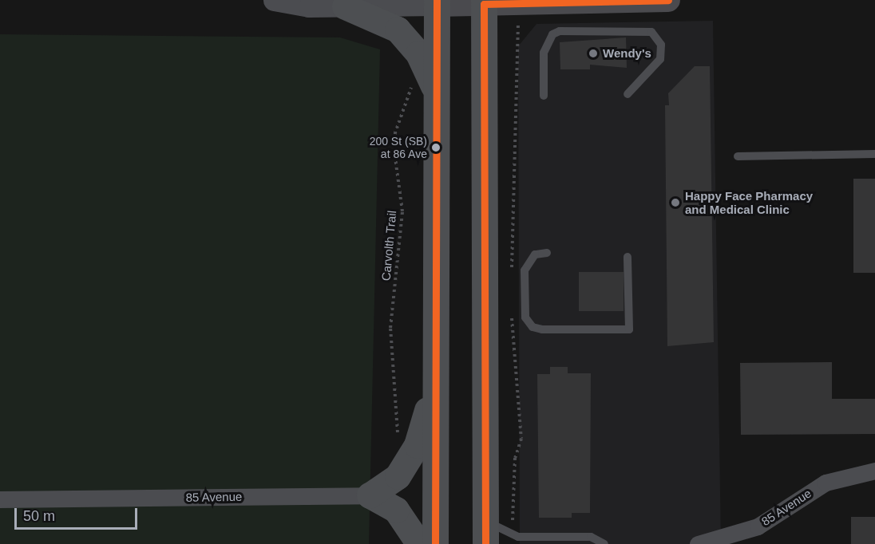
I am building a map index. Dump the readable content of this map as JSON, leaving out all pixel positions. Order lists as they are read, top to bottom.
{
  "streets": {
    "street": ["85 Avenue"],
    "path": ["Carvolth Trail"]
  },
  "places": ["Wendy's", "200 St (SB) at 86 Ave", "Happy Face Pharmacy and Medical Clinic"],
  "scale_bar": "50 m"
}
